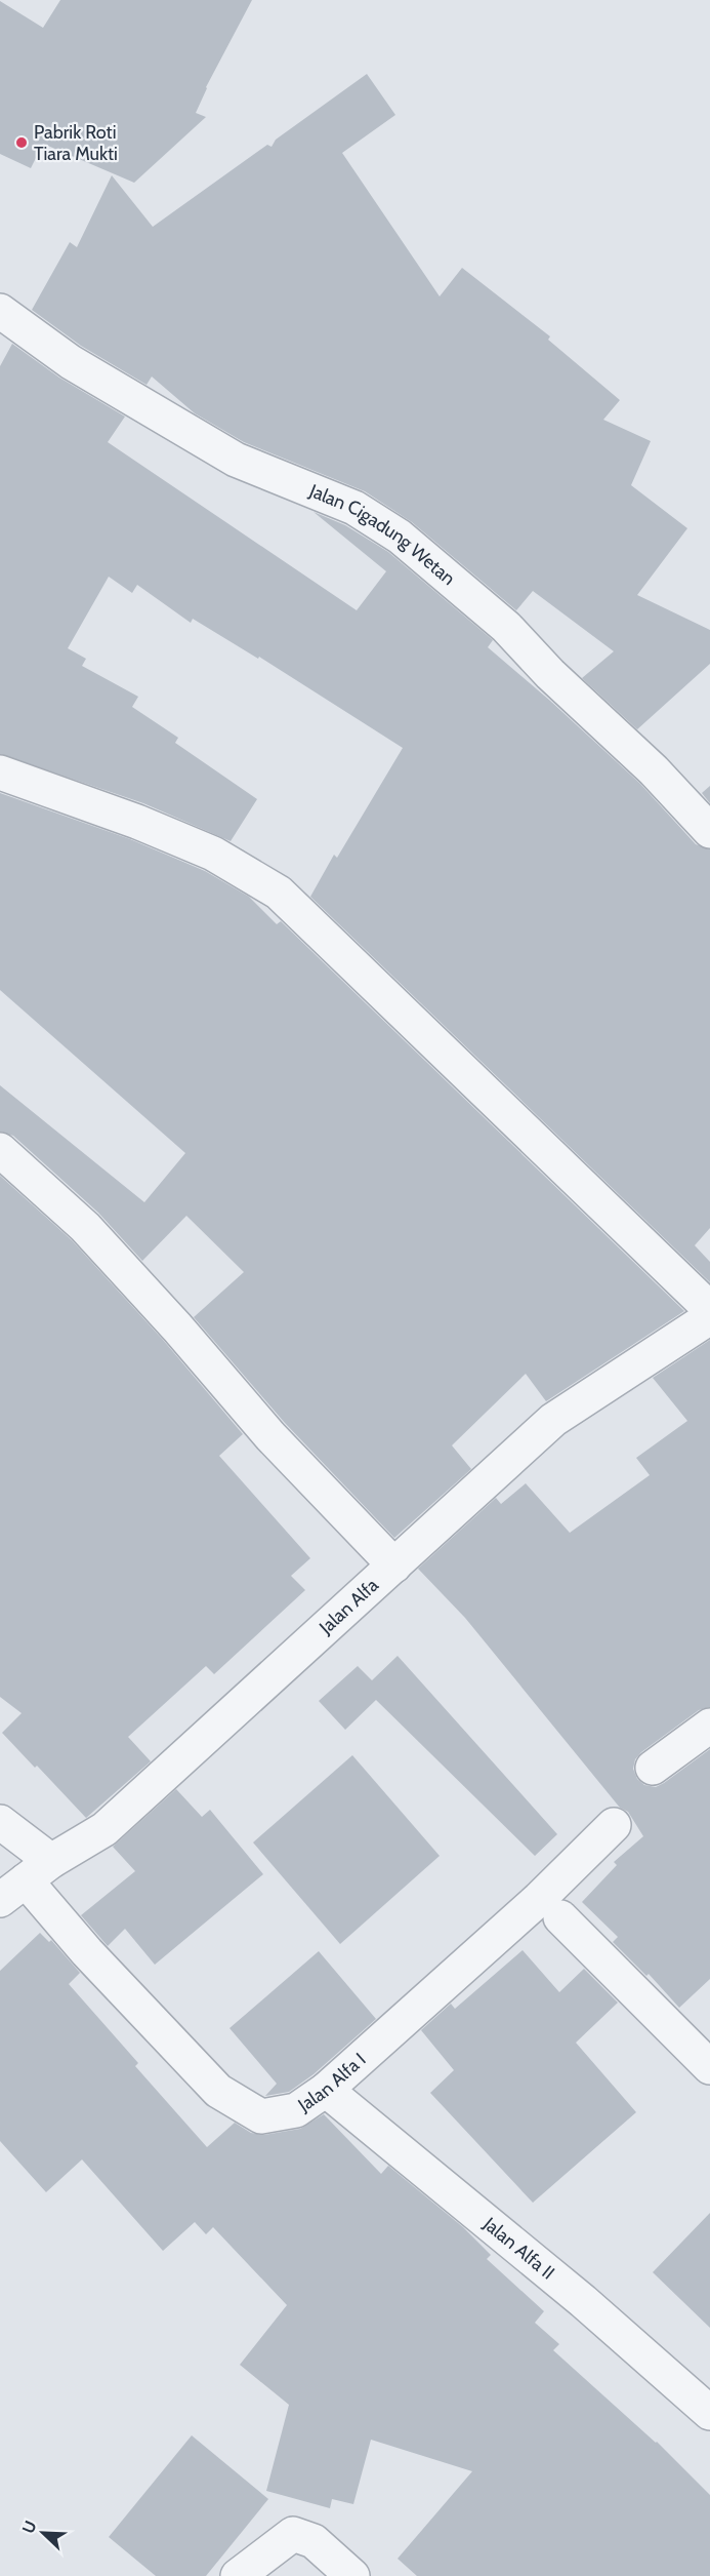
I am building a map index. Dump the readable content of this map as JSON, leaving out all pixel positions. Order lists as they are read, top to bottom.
{
  "streets": {
    "street": [
      "Jalan Cigadung Wetan",
      "Jalan Alfa",
      "Jalan Alfa I",
      "Jalan Alfa II"
    ]
  },
  "crossings": [
    ["Jalan Alfa", "Jalan Alfa I"],
    ["Jalan Alfa I", "Jalan Alfa II"]
  ],
  "places": ["Pabrik Roti Tiara Mukti"],
  "north": "top left"
}
